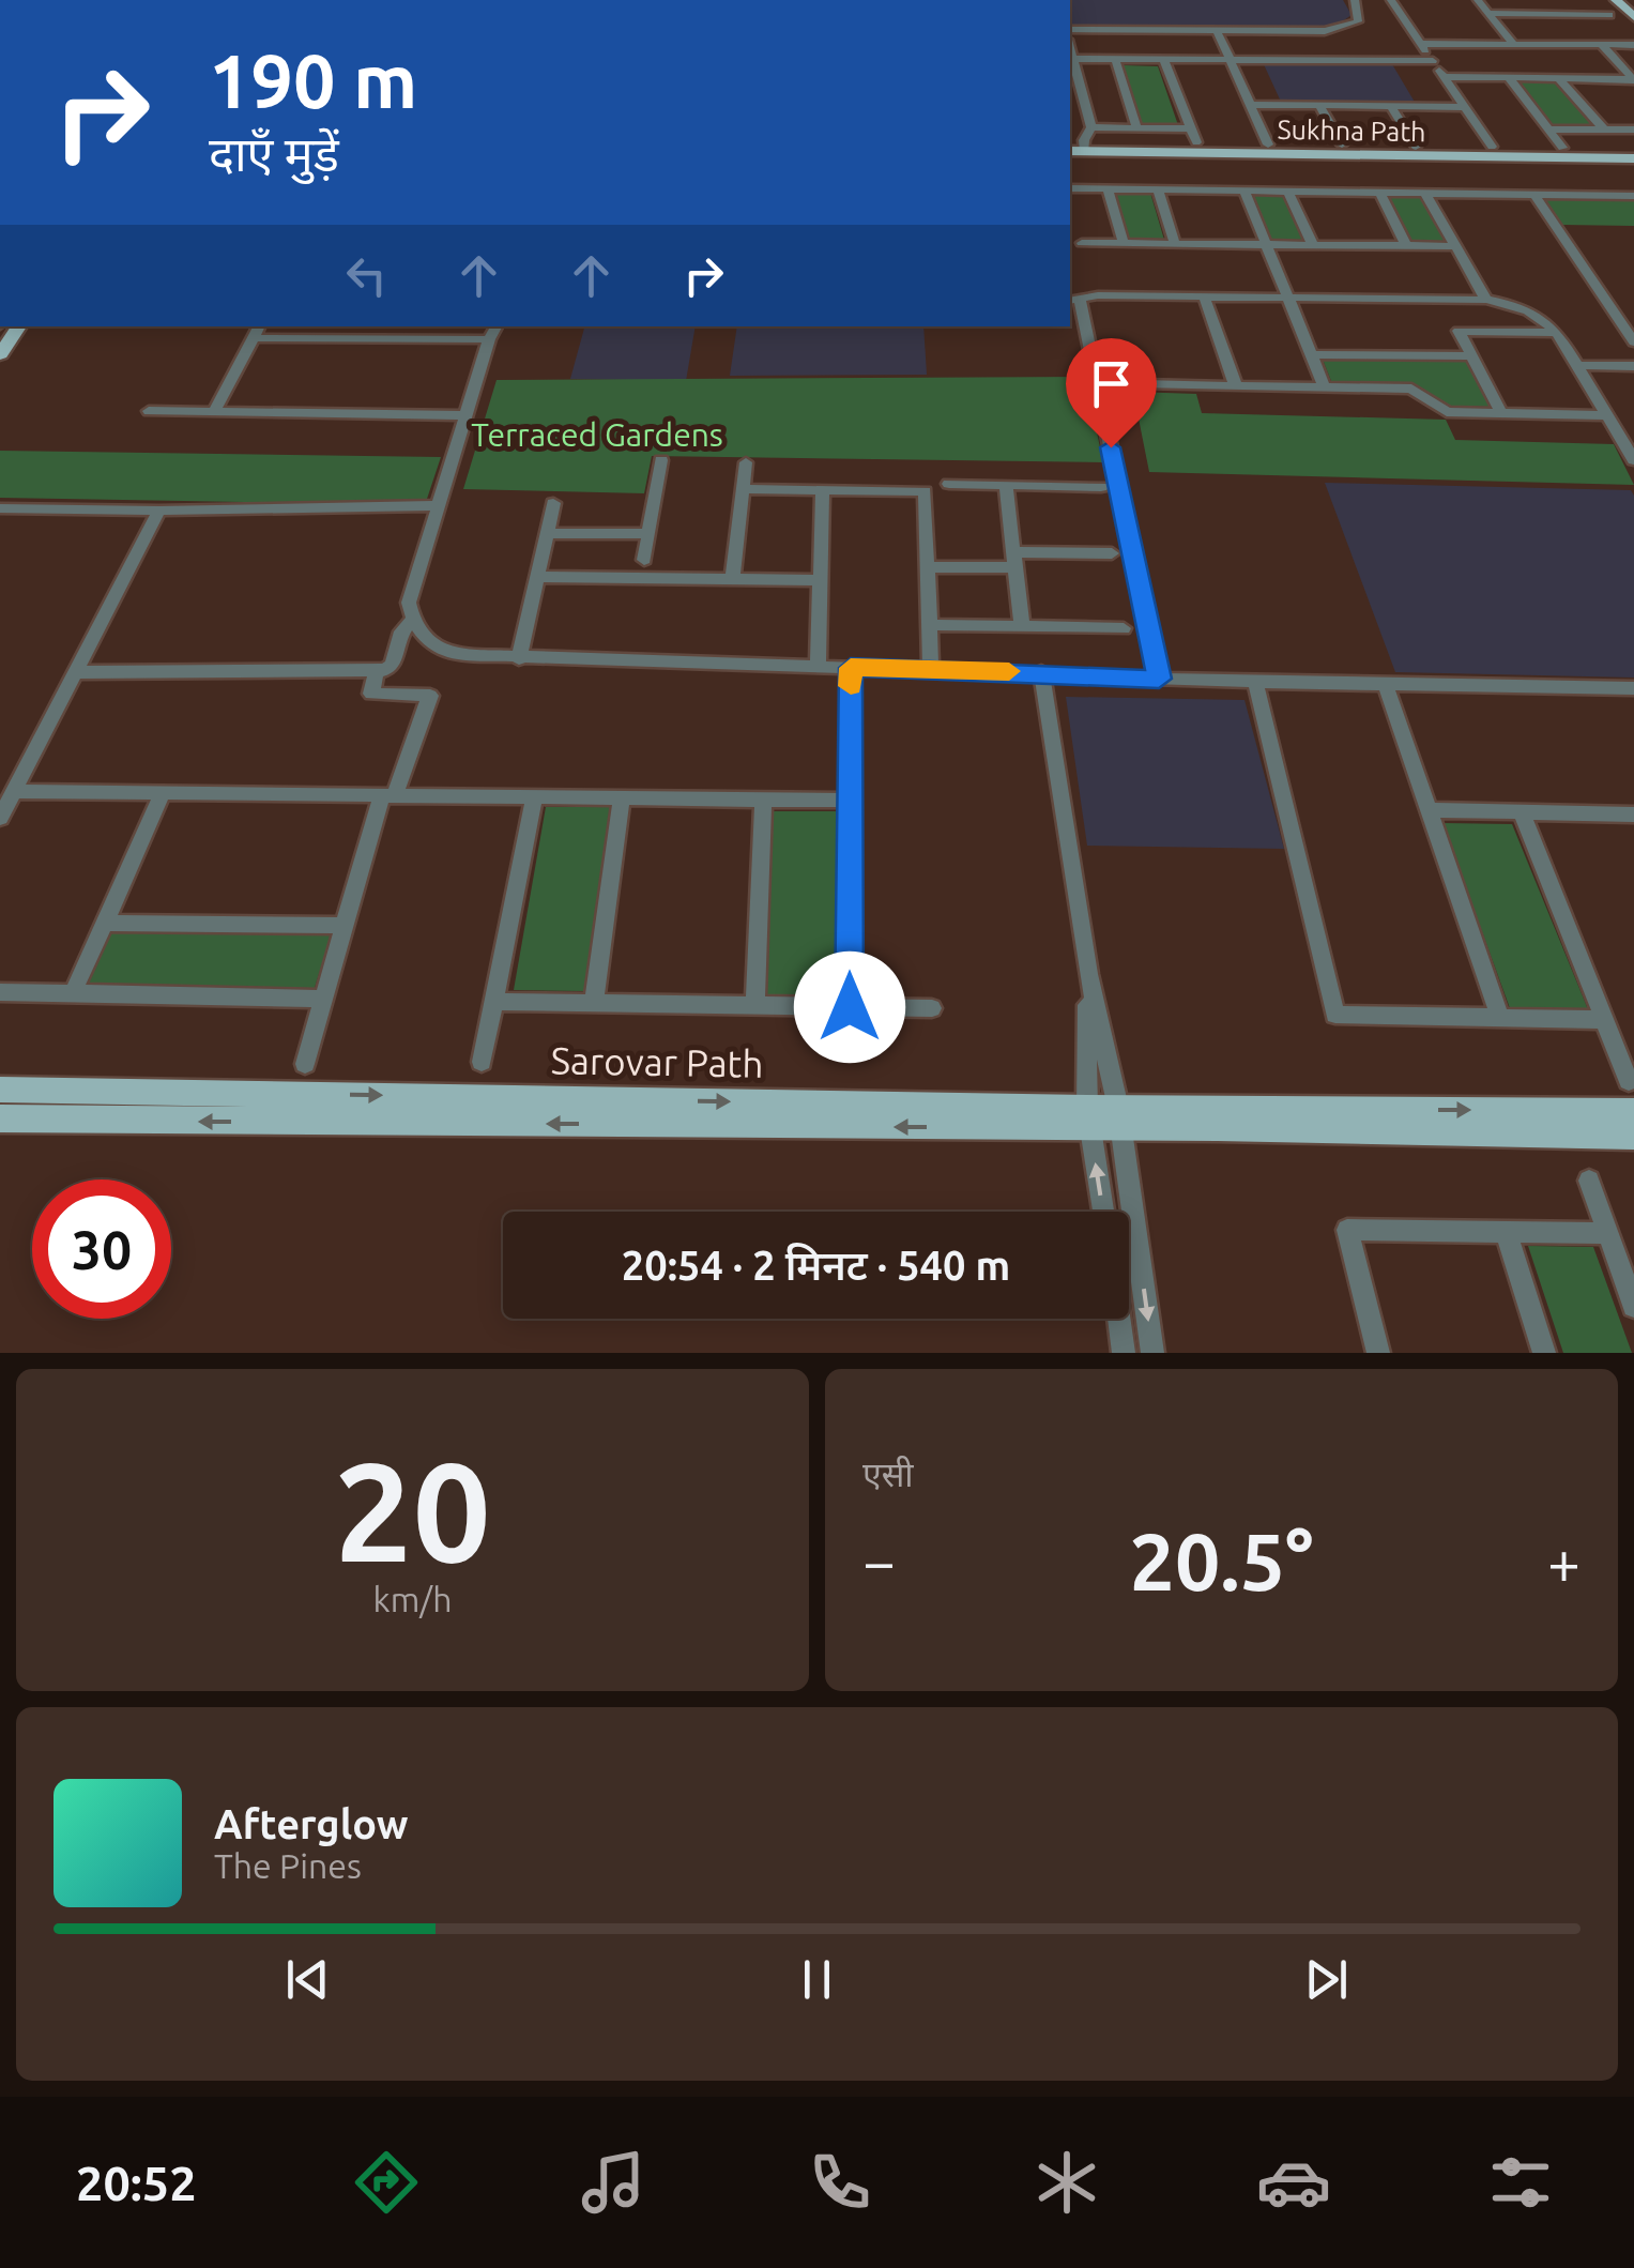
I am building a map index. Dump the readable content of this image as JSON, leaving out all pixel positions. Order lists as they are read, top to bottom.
{
  "streets": {
    "main road": ["Sukhna Path", "Sarovar Path"]
  },
  "parks": ["Terraced Gardens"],
  "page": {
    "turn": ["190 m", "दाएँ मुड़ें"],
    "limit": "30",
    "trip": "20:54 · 2 मिनट · 540 m",
    "tile": [
      ["20", "km/h"],
      "एसी"
    ],
    "heat": ["−", "20.5°", "+"],
    "song": ["Afterglow", "The Pines"],
    "tabs": "20:52"
  }
}
